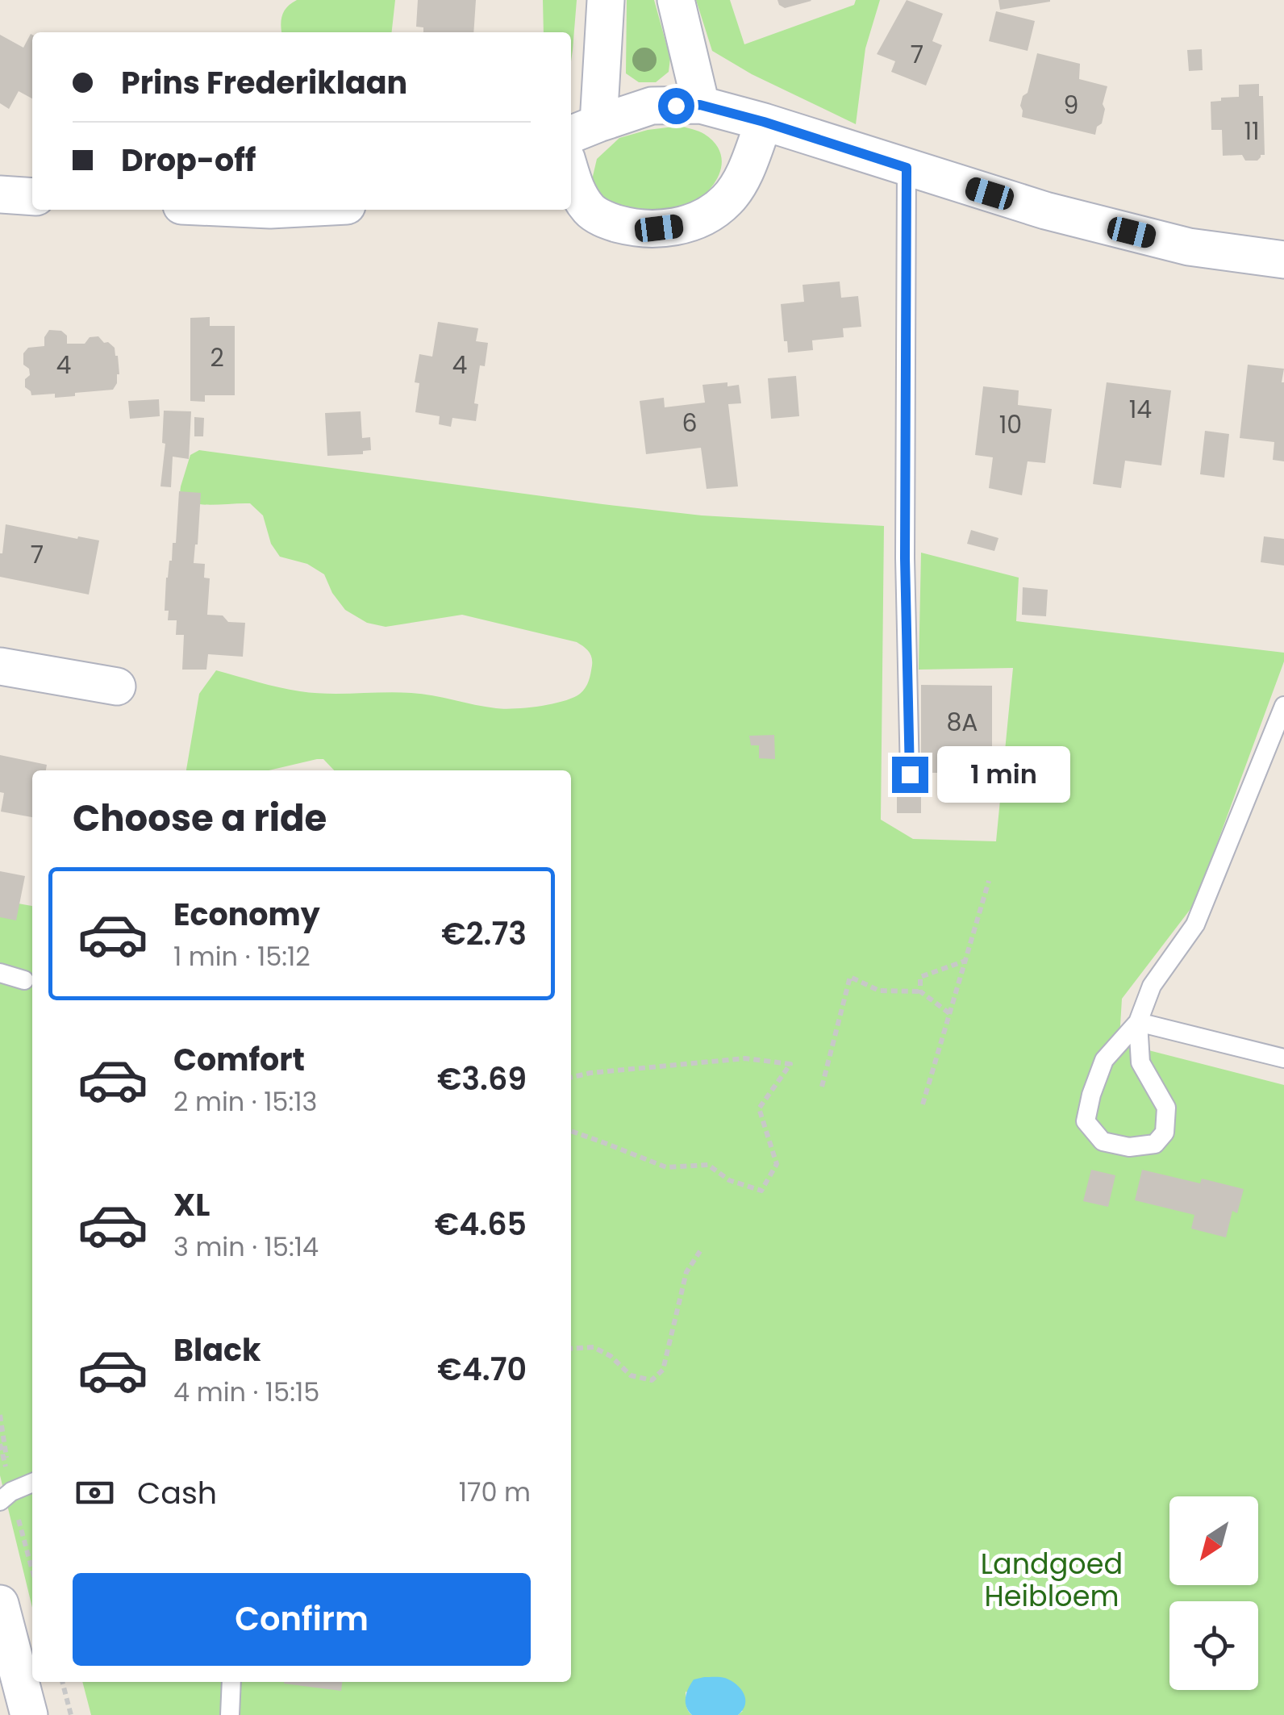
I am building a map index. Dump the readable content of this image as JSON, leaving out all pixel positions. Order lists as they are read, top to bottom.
{
  "parks": ["Landgoed Heibloem"],
  "house_numbers": [
    "7",
    "9",
    "11",
    "2",
    "4",
    "4",
    "14",
    "6",
    "10",
    "7",
    "8A"
  ],
  "north": "bottom left",
  "page": {
    "banner": ["Prins Frederiklaan", "Drop-off"],
    "bubble": "1 min",
    "heading": "Choose a ride",
    "list": [
      {
        "name": "Economy",
        "note": "1 min · 15:12",
        "value": "€2.73"
      },
      {
        "name": "Comfort",
        "note": "2 min · 15:13",
        "value": "€3.69"
      },
      {
        "name": "XL",
        "note": "3 min · 15:14",
        "value": "€4.65"
      },
      {
        "name": "Black",
        "note": "4 min · 15:15",
        "value": "€4.70"
      }
    ],
    "pay": ["Cash", "170 m"],
    "buttons": "Confirm"
  }
}
